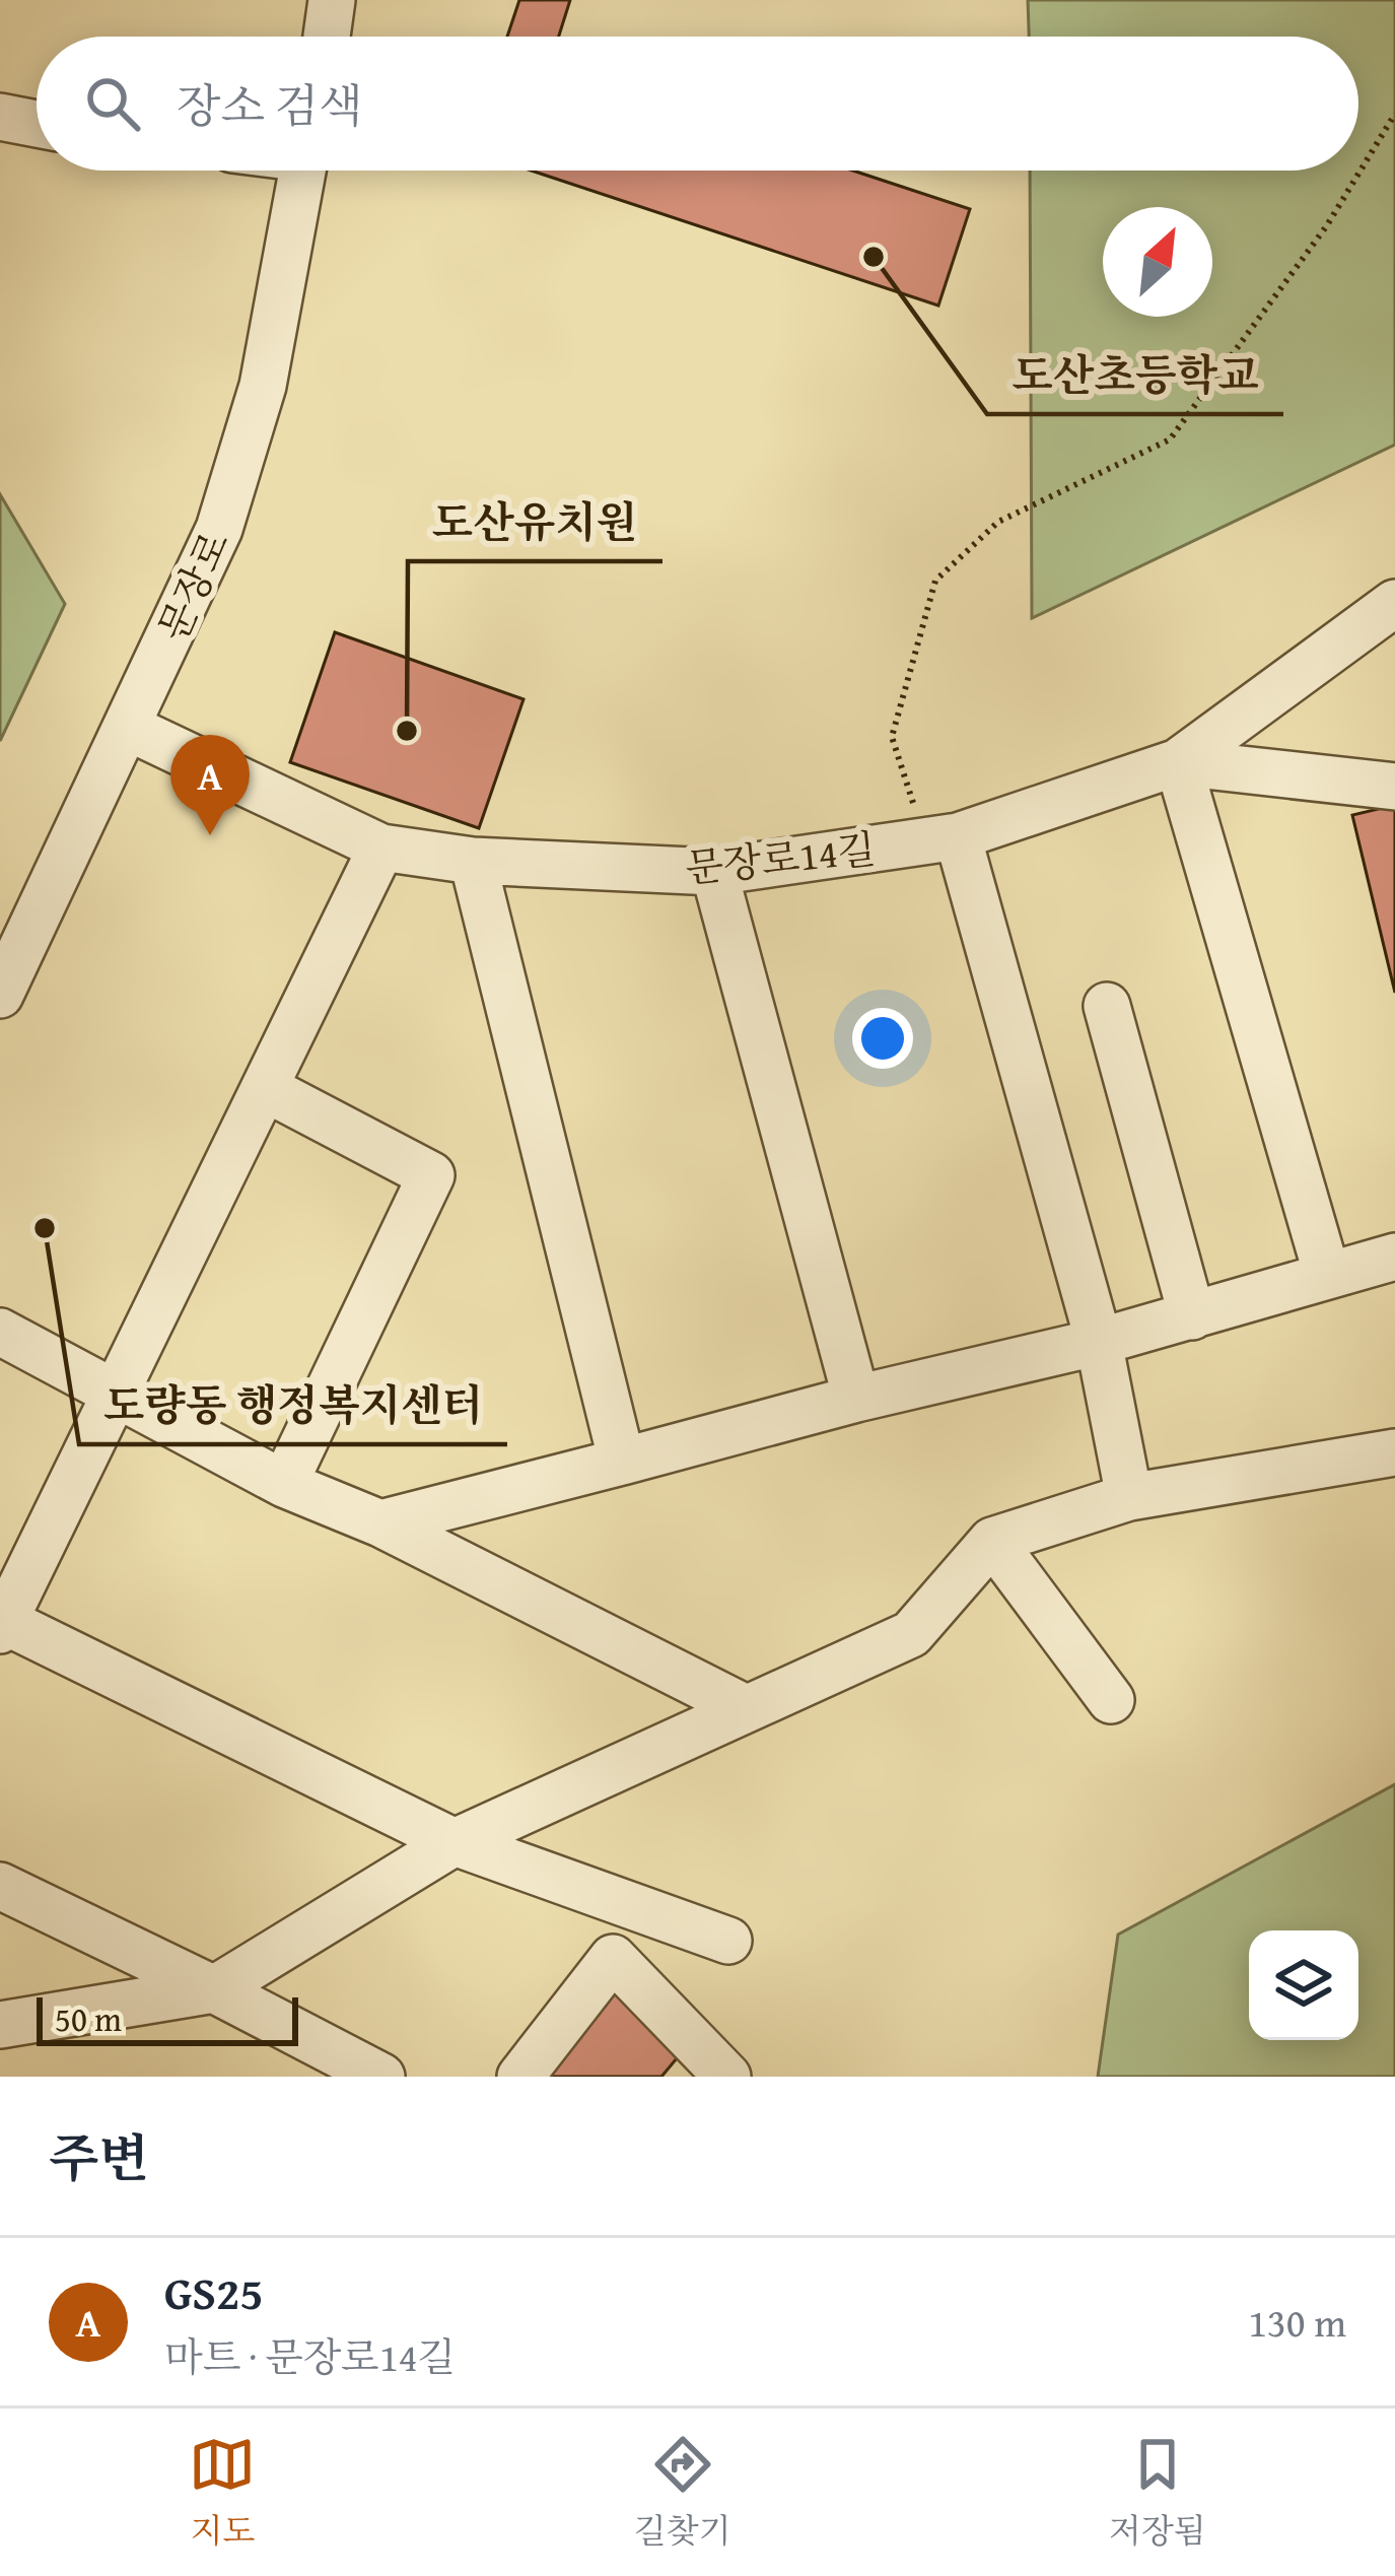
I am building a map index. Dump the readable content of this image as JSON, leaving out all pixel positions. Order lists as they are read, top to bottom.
{
  "streets": {
    "street": ["문장로", "문장로14길"]
  },
  "crossings": [
    ["문장로", "문장로14길"]
  ],
  "places": ["도산초등학교", "도산유치원", "도량동 행정복지센터"],
  "scale_bar": "50 m",
  "north": "top right",
  "page": {
    "search": "장소 검색",
    "pins": "A",
    "scale": "50 m",
    "heading": "주변",
    "list": [
      {
        "mark": "A",
        "name": "GS25",
        "note": "마트 · 문장로14길",
        "value": "130 m"
      }
    ],
    "nav": ["지도", "길찾기", "저장됨"]
  }
}
